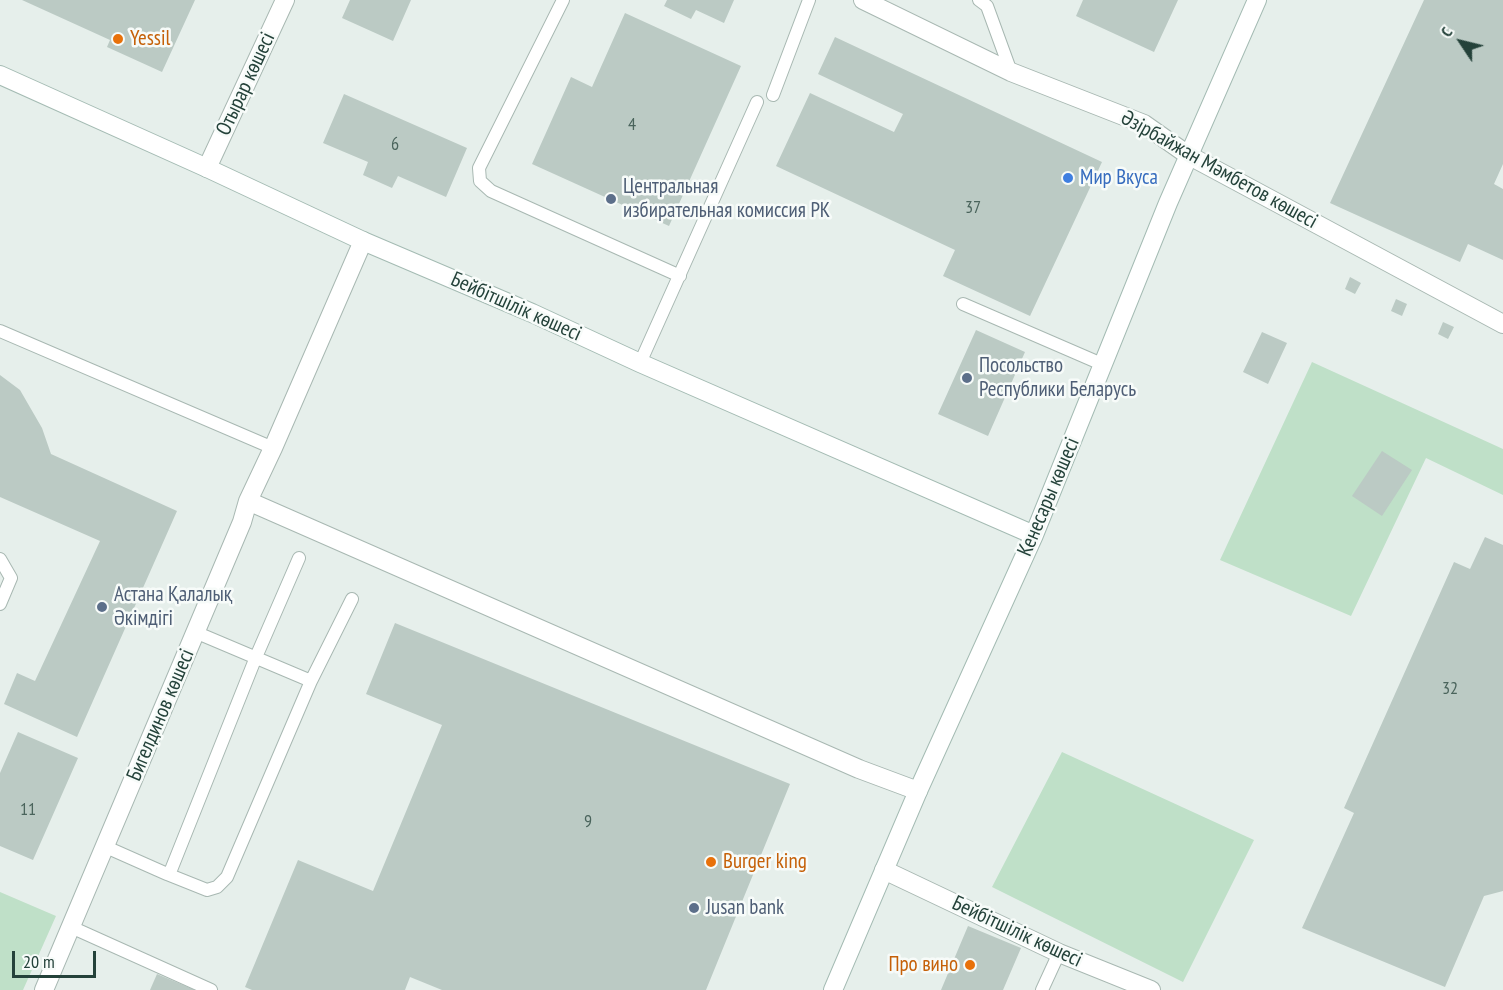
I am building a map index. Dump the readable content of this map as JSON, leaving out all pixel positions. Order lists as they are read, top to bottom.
{
  "streets": {
    "street": [
      "Отырар көшесі",
      "Әзірбайжан Мәмбетов көшесі",
      "Бейбітшілік көшесі",
      "Кенесары көшесі",
      "Бигелдинов көшесі"
    ]
  },
  "crossings": [
    ["Отырар көшесі", "Бейбітшілік көшесі"],
    ["Әзірбайжан Мәмбетов көшесі", "Кенесары көшесі"],
    ["Бейбітшілік көшесі", "Кенесары көшесі"],
    ["Бейбітшілік көшесі", "Бигелдинов көшесі"]
  ],
  "places": [
    "Yessil",
    "Мир Вкуса",
    "Центральная избирательная комиссия РК",
    "Посольство Республики Беларусь",
    "Астана Қалалық Әкімдігі",
    "Burger king",
    "Jusan bank",
    "Про вино"
  ],
  "house_numbers": [
    "4",
    "6",
    "37",
    "32",
    "11",
    "9"
  ],
  "scale_bar": "20 m",
  "north": "top left"
}
